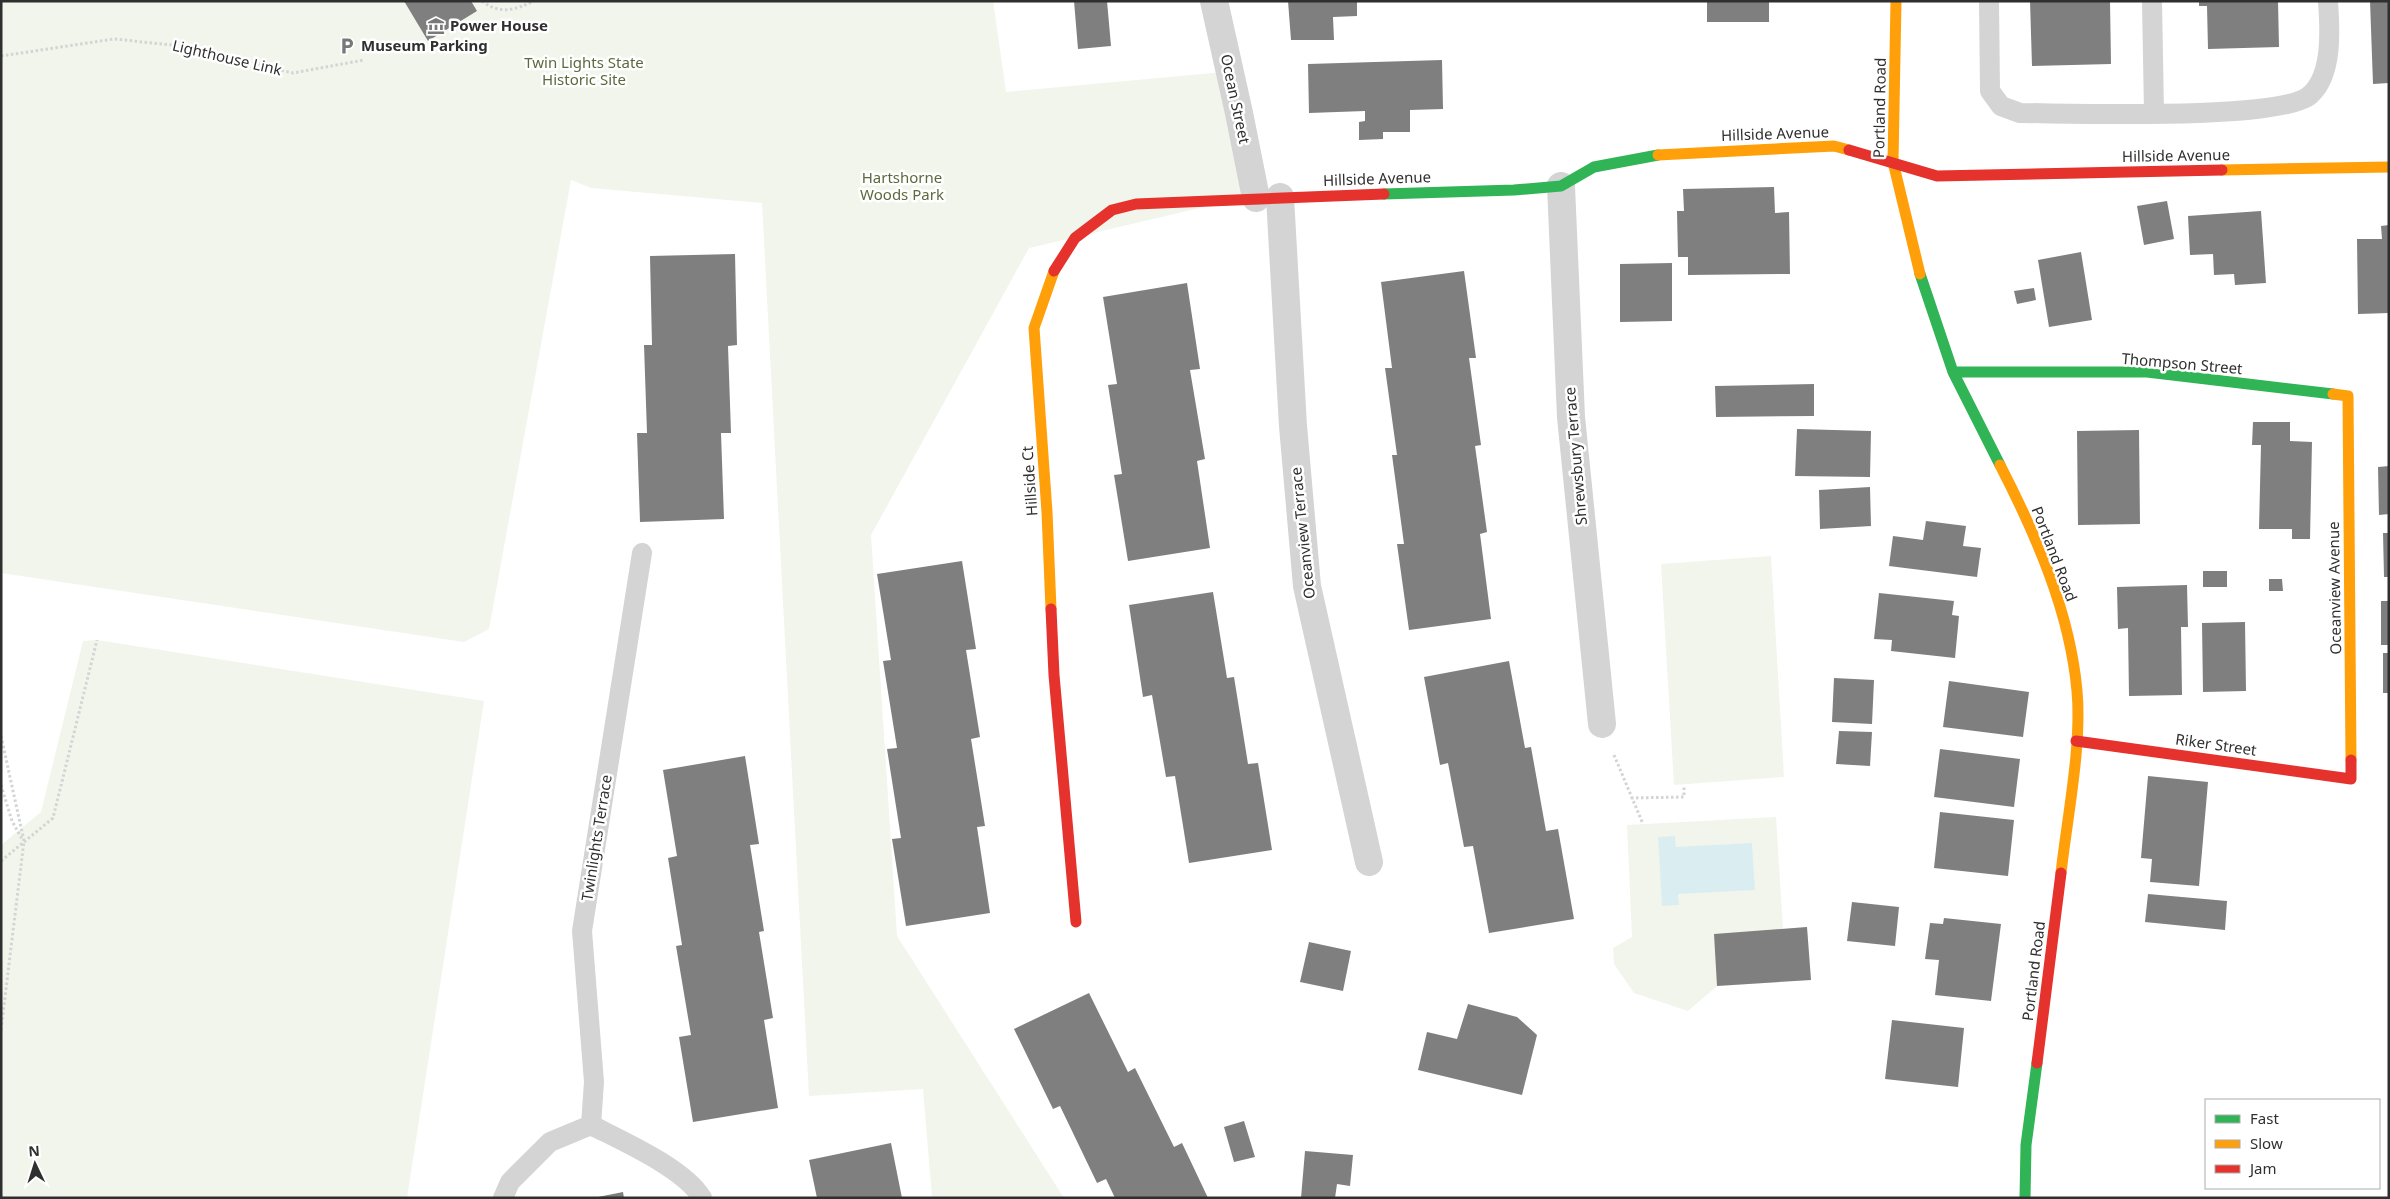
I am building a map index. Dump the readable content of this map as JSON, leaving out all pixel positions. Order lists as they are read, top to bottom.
{
  "streets": {
    "street": [
      "Ocean Street",
      "Portland Road",
      "Hillside Avenue",
      "Thompson Street",
      "Shrewsbury Terrace",
      "Hillside Ct",
      "Oceanview Terrace",
      "Oceanview Avenue",
      "Riker Street"
    ],
    "lane": ["Twinlights Terrace"],
    "path": ["Lighthouse Link"]
  },
  "crossings": [
    ["Ocean Street", "Hillside Avenue"],
    ["Ocean Street", "Hillside Ct"],
    ["Ocean Street", "Oceanview Terrace"],
    ["Portland Road", "Hillside Avenue"],
    ["Portland Road", "Thompson Street"],
    ["Portland Road", "Riker Street"],
    ["Hillside Avenue", "Shrewsbury Terrace"],
    ["Hillside Avenue", "Hillside Ct"],
    ["Hillside Avenue", "Oceanview Terrace"],
    ["Thompson Street", "Oceanview Avenue"],
    ["Hillside Ct", "Oceanview Terrace"],
    ["Oceanview Avenue", "Riker Street"]
  ],
  "parks": ["Twin Lights State Historic Site", "Hartshorne Woods Park"],
  "places": {
    "museum": ["Power House"],
    "parking": ["Museum Parking"]
  },
  "legend": ["Fast", "Slow", "Jam"],
  "north": "top"
}
